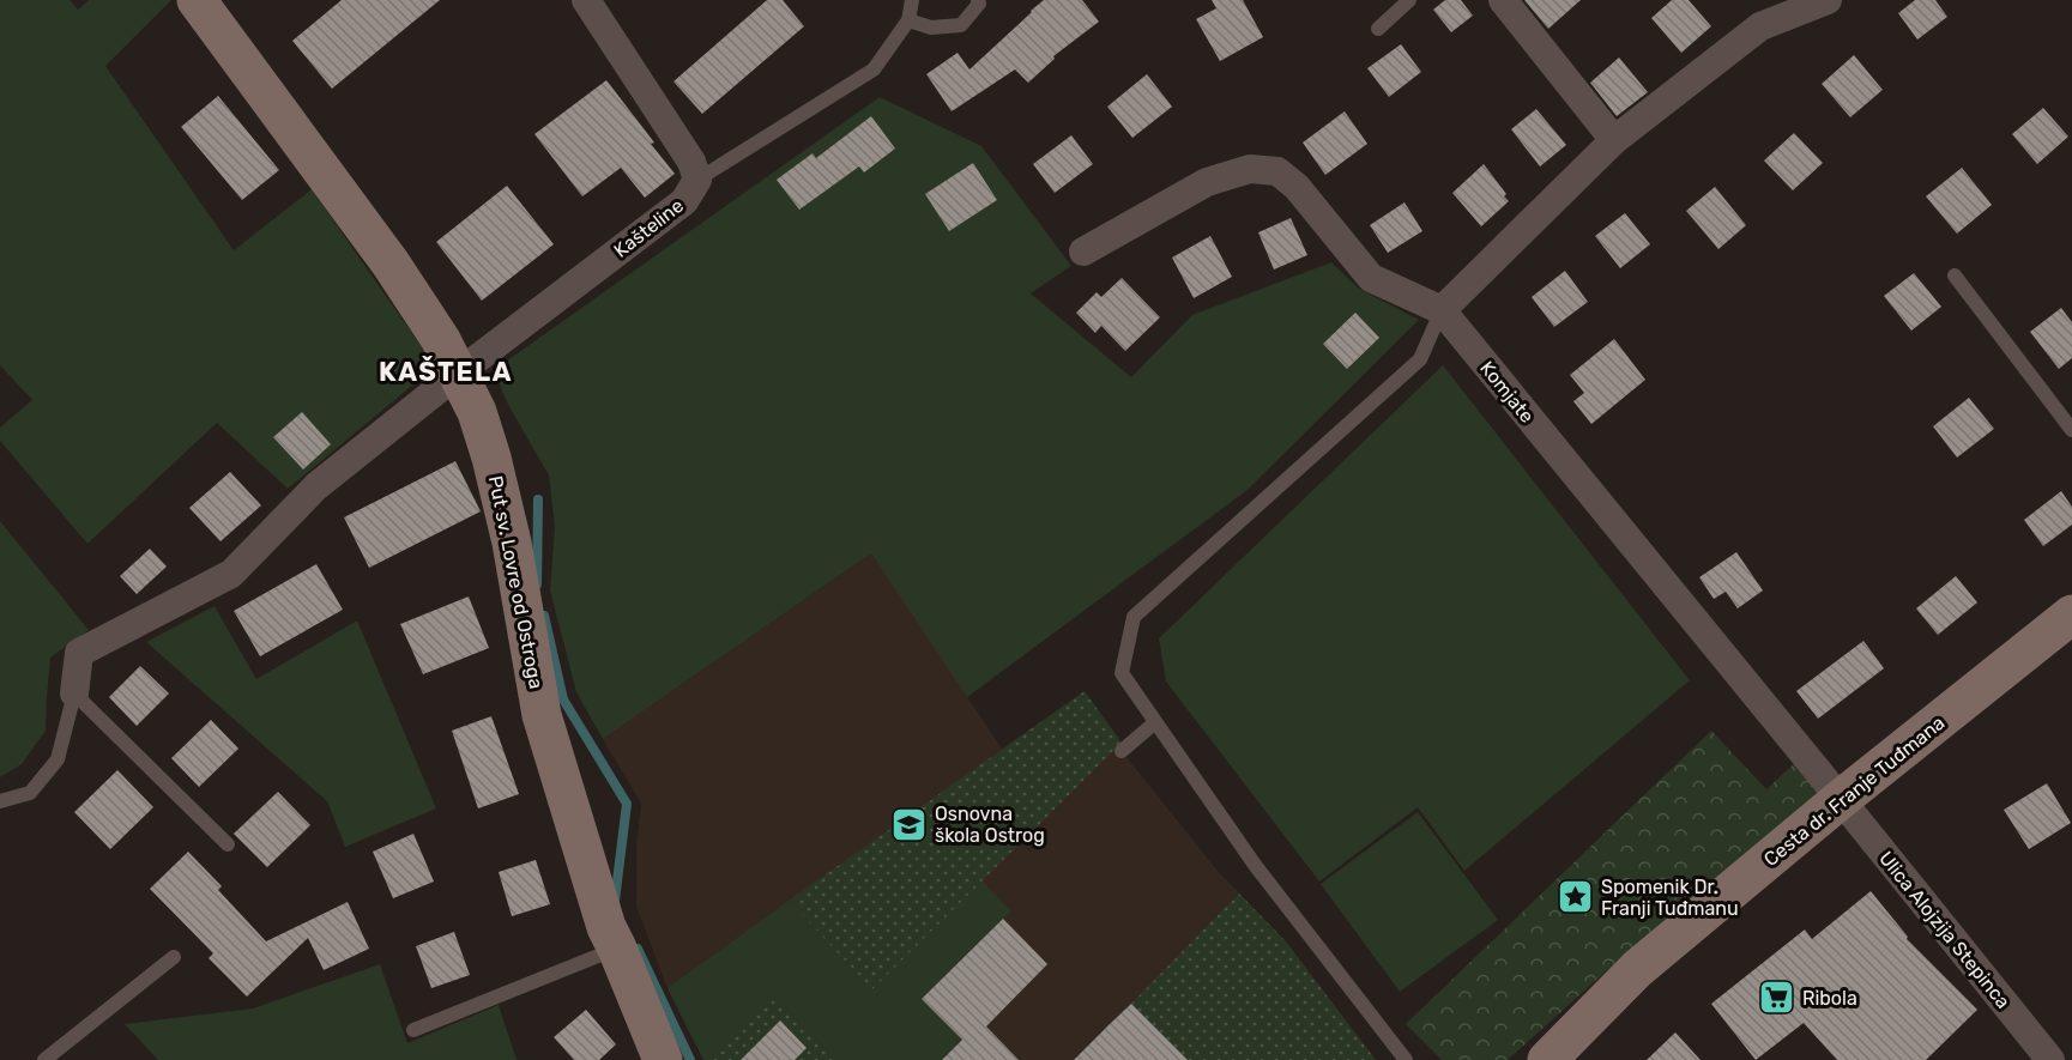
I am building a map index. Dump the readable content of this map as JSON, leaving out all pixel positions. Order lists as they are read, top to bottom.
{
  "streets": {
    "street": [
      "Kašteline",
      "Komjate",
      "Put sv. Lovre od Ostroga",
      "Cesta dr. Franje Tuđmana",
      "Ulica Alojzija Stepinca"
    ]
  },
  "crossings": [
    ["Kašteline", "Put sv. Lovre od Ostroga"],
    ["Komjate", "Cesta dr. Franje Tuđmana"],
    ["Komjate", "Ulica Alojzija Stepinca"],
    ["Cesta dr. Franje Tuđmana", "Ulica Alojzija Stepinca"]
  ],
  "districts": ["KAŠTELA"],
  "places": {
    "school or university": ["Osnovna škola Ostrog"],
    "place": ["Spomenik Dr. Franji Tuđmanu"],
    "supermarket": ["Ribola"]
  }
}
